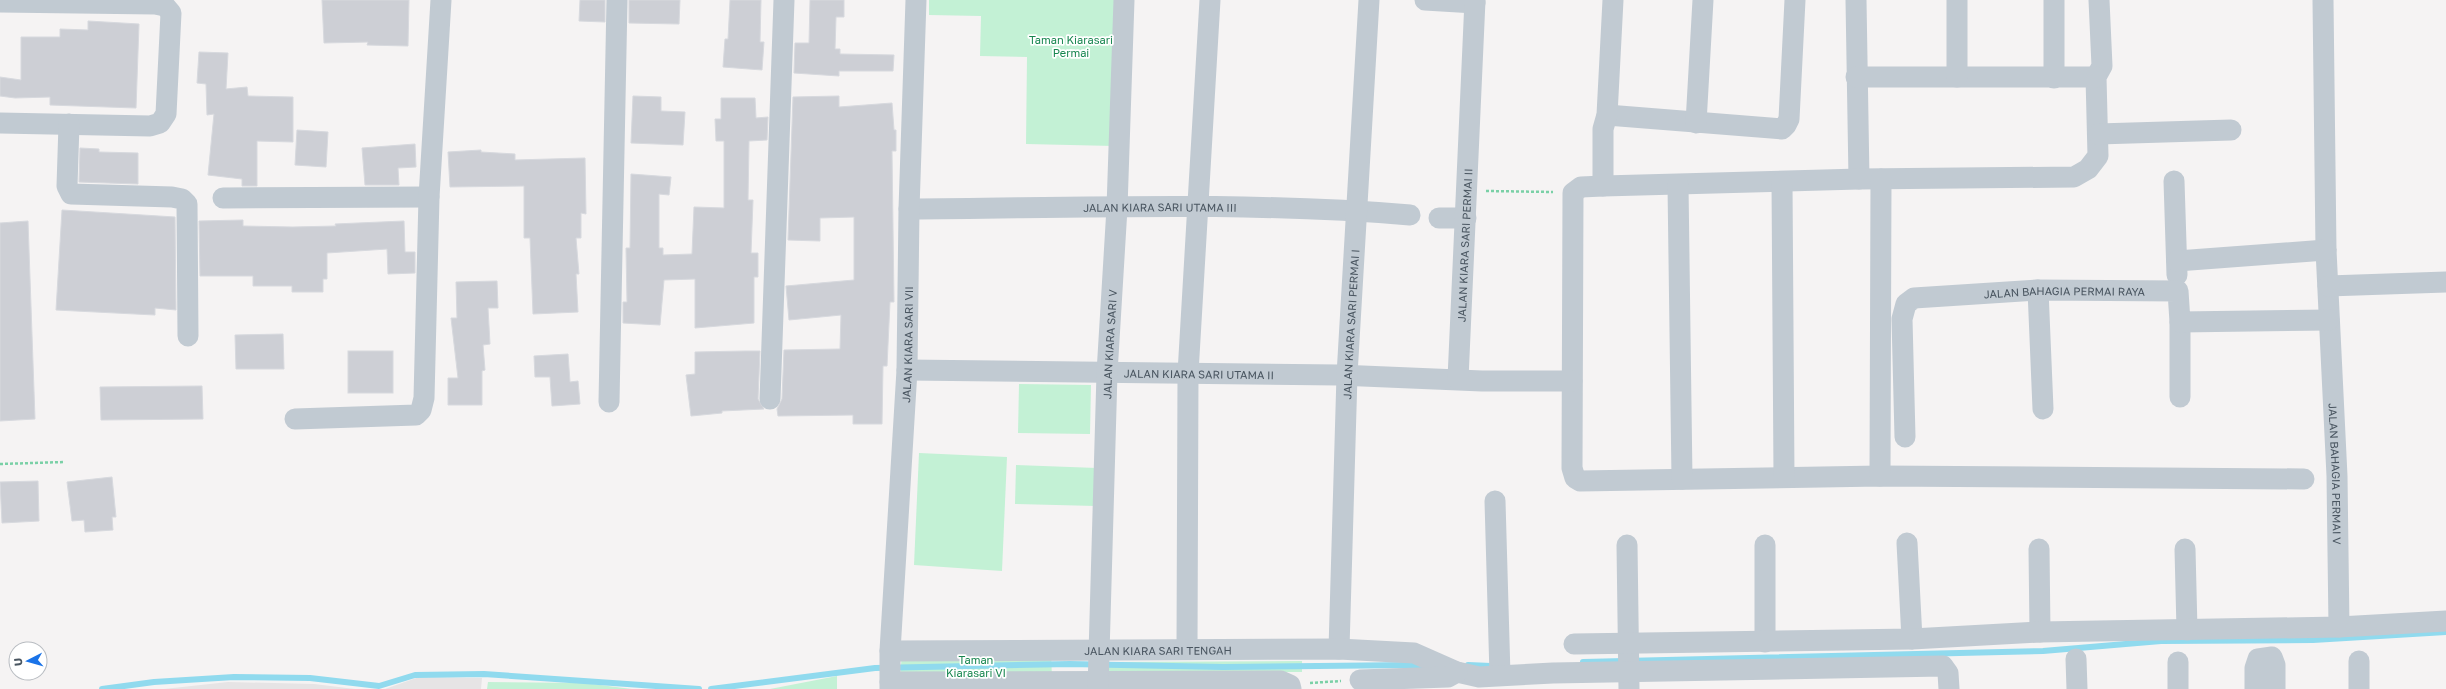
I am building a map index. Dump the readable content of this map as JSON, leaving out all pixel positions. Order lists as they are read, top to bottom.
{
  "streets": {
    "street": [
      "JALAN KIARA SARI UTAMA III",
      "JALAN KIARA SARI PERMAI II",
      "JALAN BAHAGIA PERMAI RAYA",
      "JALAN KIARA SARI PERMAI I",
      "JALAN KIARA SARI V",
      "JALAN KIARA SARI VII",
      "JALAN KIARA SARI UTAMA II",
      "JALAN BAHAGIA PERMAI V",
      "JALAN KIARA SARI TENGAH"
    ]
  },
  "crossings": [
    ["JALAN KIARA SARI UTAMA III", "JALAN KIARA SARI PERMAI I"],
    ["JALAN KIARA SARI UTAMA III", "JALAN KIARA SARI V"],
    ["JALAN KIARA SARI UTAMA III", "JALAN KIARA SARI VII"],
    ["JALAN KIARA SARI PERMAI I", "JALAN KIARA SARI UTAMA II"],
    ["JALAN KIARA SARI PERMAI I", "JALAN KIARA SARI TENGAH"],
    ["JALAN KIARA SARI V", "JALAN KIARA SARI UTAMA II"],
    ["JALAN KIARA SARI V", "JALAN KIARA SARI TENGAH"],
    ["JALAN KIARA SARI VII", "JALAN KIARA SARI UTAMA II"],
    ["JALAN KIARA SARI VII", "JALAN KIARA SARI TENGAH"]
  ],
  "parks": ["Taman Kiarasari Permai", "Taman Kiarasari VI"],
  "north": "left"
}
